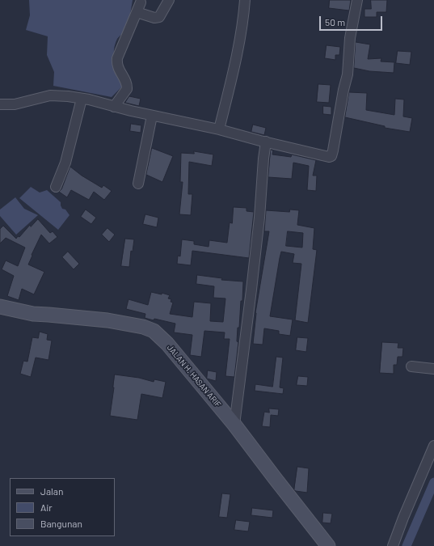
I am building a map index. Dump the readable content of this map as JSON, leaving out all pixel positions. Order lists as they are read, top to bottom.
{
  "streets": {
    "main road": ["JALAN H. HASAN ARIF"]
  },
  "legend": ["Jalan", "Air", "Bangunan"],
  "scale_bar": "50 m"
}
